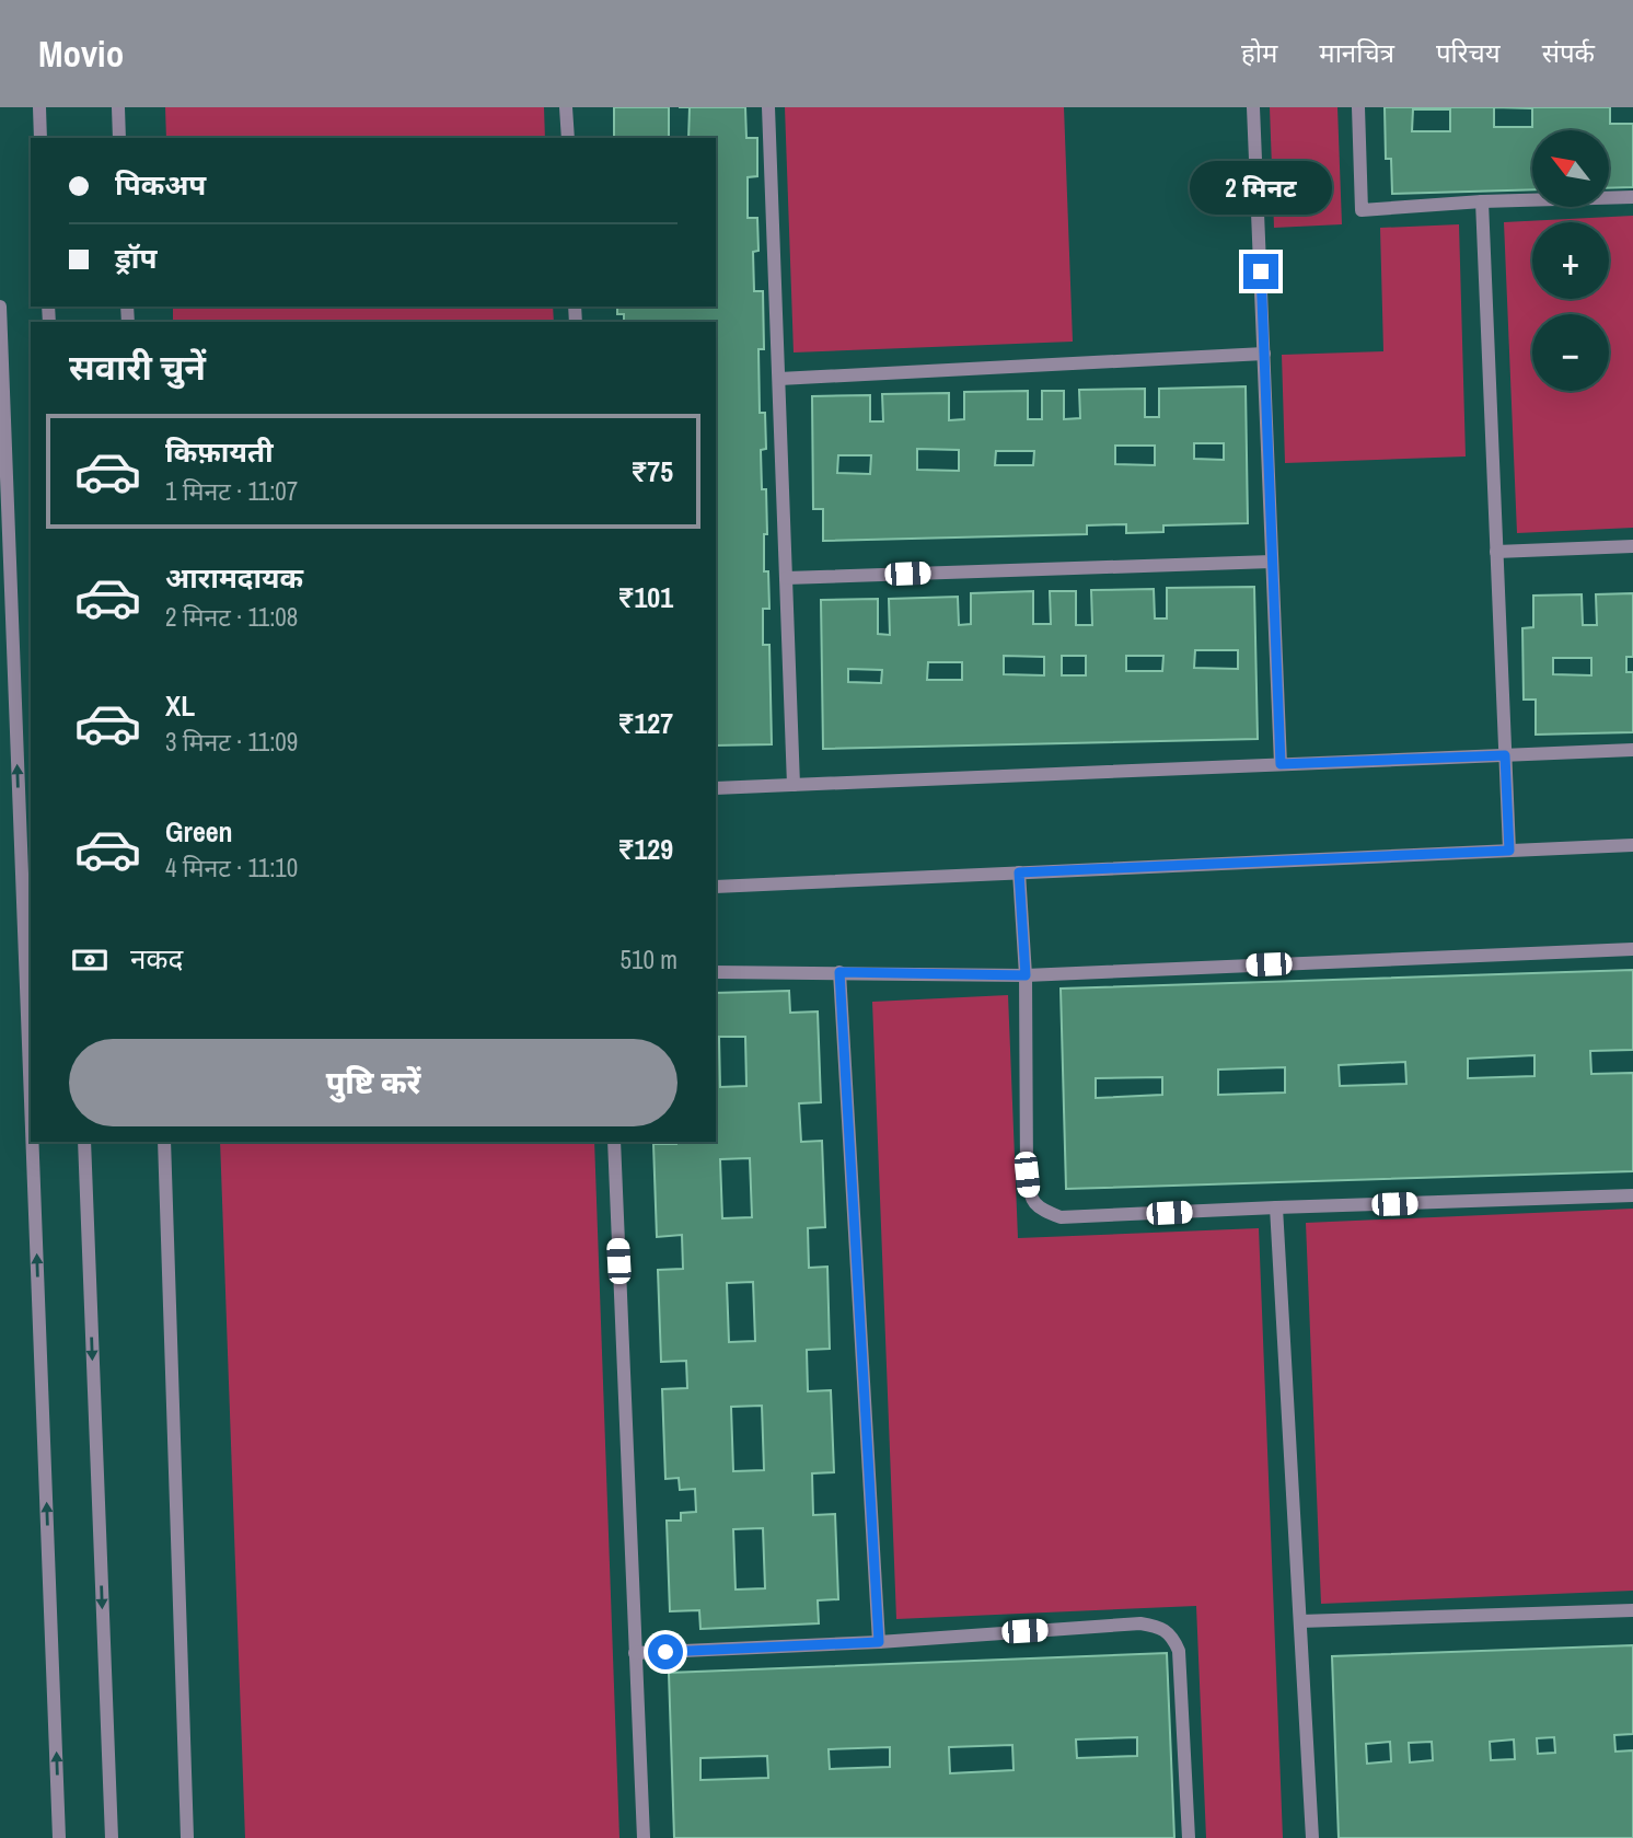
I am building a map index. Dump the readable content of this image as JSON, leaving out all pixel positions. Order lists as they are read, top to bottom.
{
  "north": "top left",
  "page": {
    "header": "Movio",
    "nav": [
      "होम",
      "मानचित्र",
      "परिचय",
      "संपर्क"
    ],
    "map_buttons": ["+", "−"],
    "banner": ["पिकअप", "ड्रॉप"],
    "bubble": "2 मिनट",
    "heading": "सवारी चुनें",
    "list": [
      {
        "name": "किफ़ायती",
        "note": "1 मिनट · 11:07",
        "value": "₹75"
      },
      {
        "name": "आरामदायक",
        "note": "2 मिनट · 11:08",
        "value": "₹101"
      },
      {
        "name": "XL",
        "note": "3 मिनट · 11:09",
        "value": "₹127"
      },
      {
        "name": "Green",
        "note": "4 मिनट · 11:10",
        "value": "₹129"
      }
    ],
    "pay": ["नकद", "510 m"],
    "buttons": "पुष्टि करें"
  }
}
